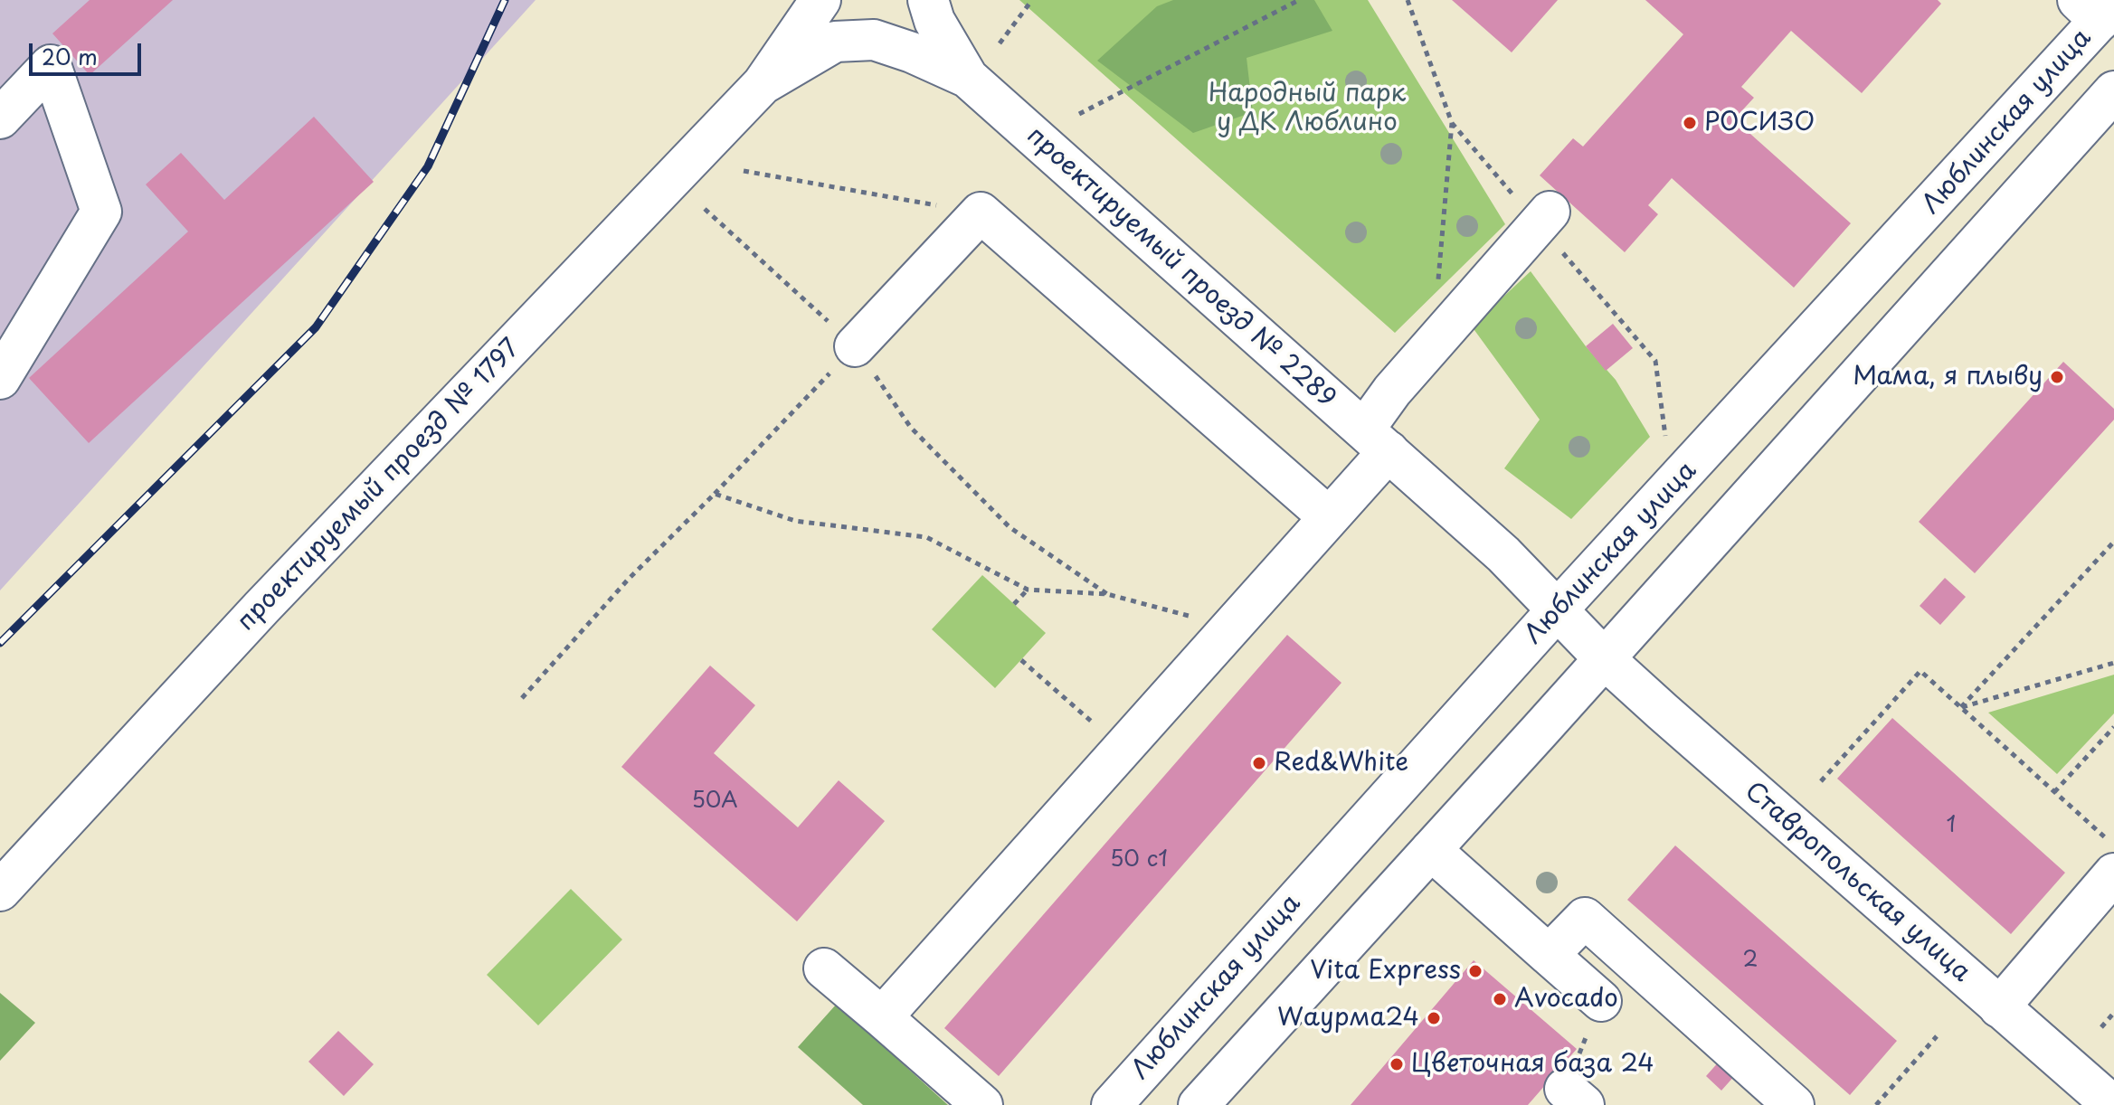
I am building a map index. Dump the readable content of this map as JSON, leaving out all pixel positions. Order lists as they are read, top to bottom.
{
  "streets": {
    "main road": [
      "Люблинская улица",
      "проектируемый проезд № 2289",
      "проектируемый проезд № 1797",
      "Ставропольская улица"
    ]
  },
  "crossings": [
    ["Люблинская улица", "проектируемый проезд № 2289"],
    ["Люблинская улица", "Ставропольская улица"],
    ["проектируемый проезд № 2289", "проектируемый проезд № 1797"],
    ["проектируемый проезд № 2289", "Ставропольская улица"]
  ],
  "parks": ["Народный парк у ДК Люблино"],
  "places": [
    "РОСИЗО",
    "Мама, я плыву",
    "Red&White",
    "Vita Express",
    "Avocado",
    "Wаурма24",
    "Цветочная база 24"
  ],
  "house_numbers": [
    "50А",
    "1",
    "50 с1",
    "2"
  ],
  "scale_bar": "20 m"
}
